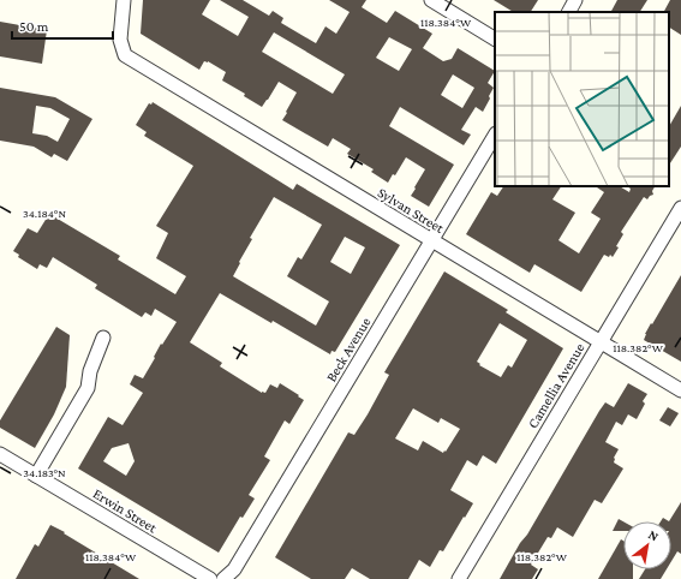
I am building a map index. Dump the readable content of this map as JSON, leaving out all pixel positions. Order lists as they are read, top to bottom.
{
  "streets": {
    "street": [
      "Sylvan Street",
      "Beck Avenue",
      "Camellia Avenue",
      "Erwin Street"
    ]
  },
  "crossings": [
    ["Sylvan Street", "Beck Avenue"],
    ["Sylvan Street", "Camellia Avenue"]
  ],
  "scale_bar": "50 m",
  "north": "top right",
  "coordinates": [
    "118.384°W",
    "34.184°N",
    "118.382°W",
    "34.183°N"
  ]
}
